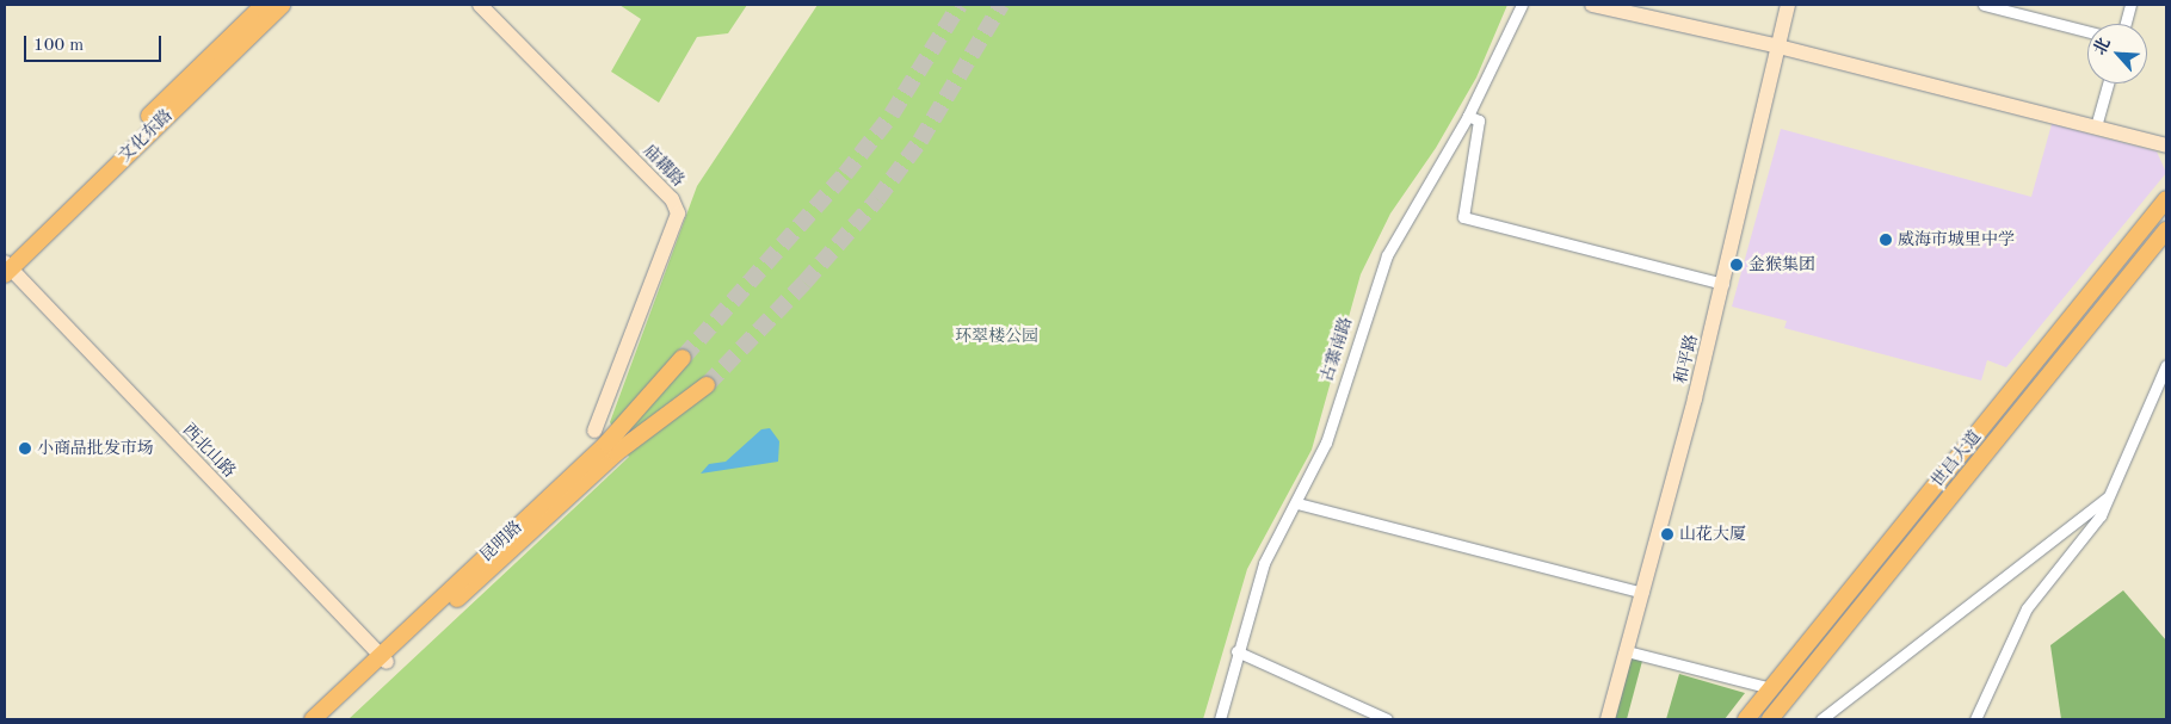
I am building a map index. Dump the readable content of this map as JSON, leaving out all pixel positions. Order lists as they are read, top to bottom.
{
  "streets": {
    "main road": ["文化东路", "世昌大道", "昆明路"],
    "street": [
      "庙耩路",
      "古寨南路",
      "和平路",
      "西北山路"
    ]
  },
  "crossings": [
    ["文化东路", "西北山路"],
    ["西北山路", "昆明路"]
  ],
  "parks": ["环翠楼公园"],
  "places": [
    "威海市城里中学",
    "金猴集团",
    "小商品批发市场",
    "山花大厦"
  ],
  "scale_bar": "100 m",
  "north": "top left"
}
